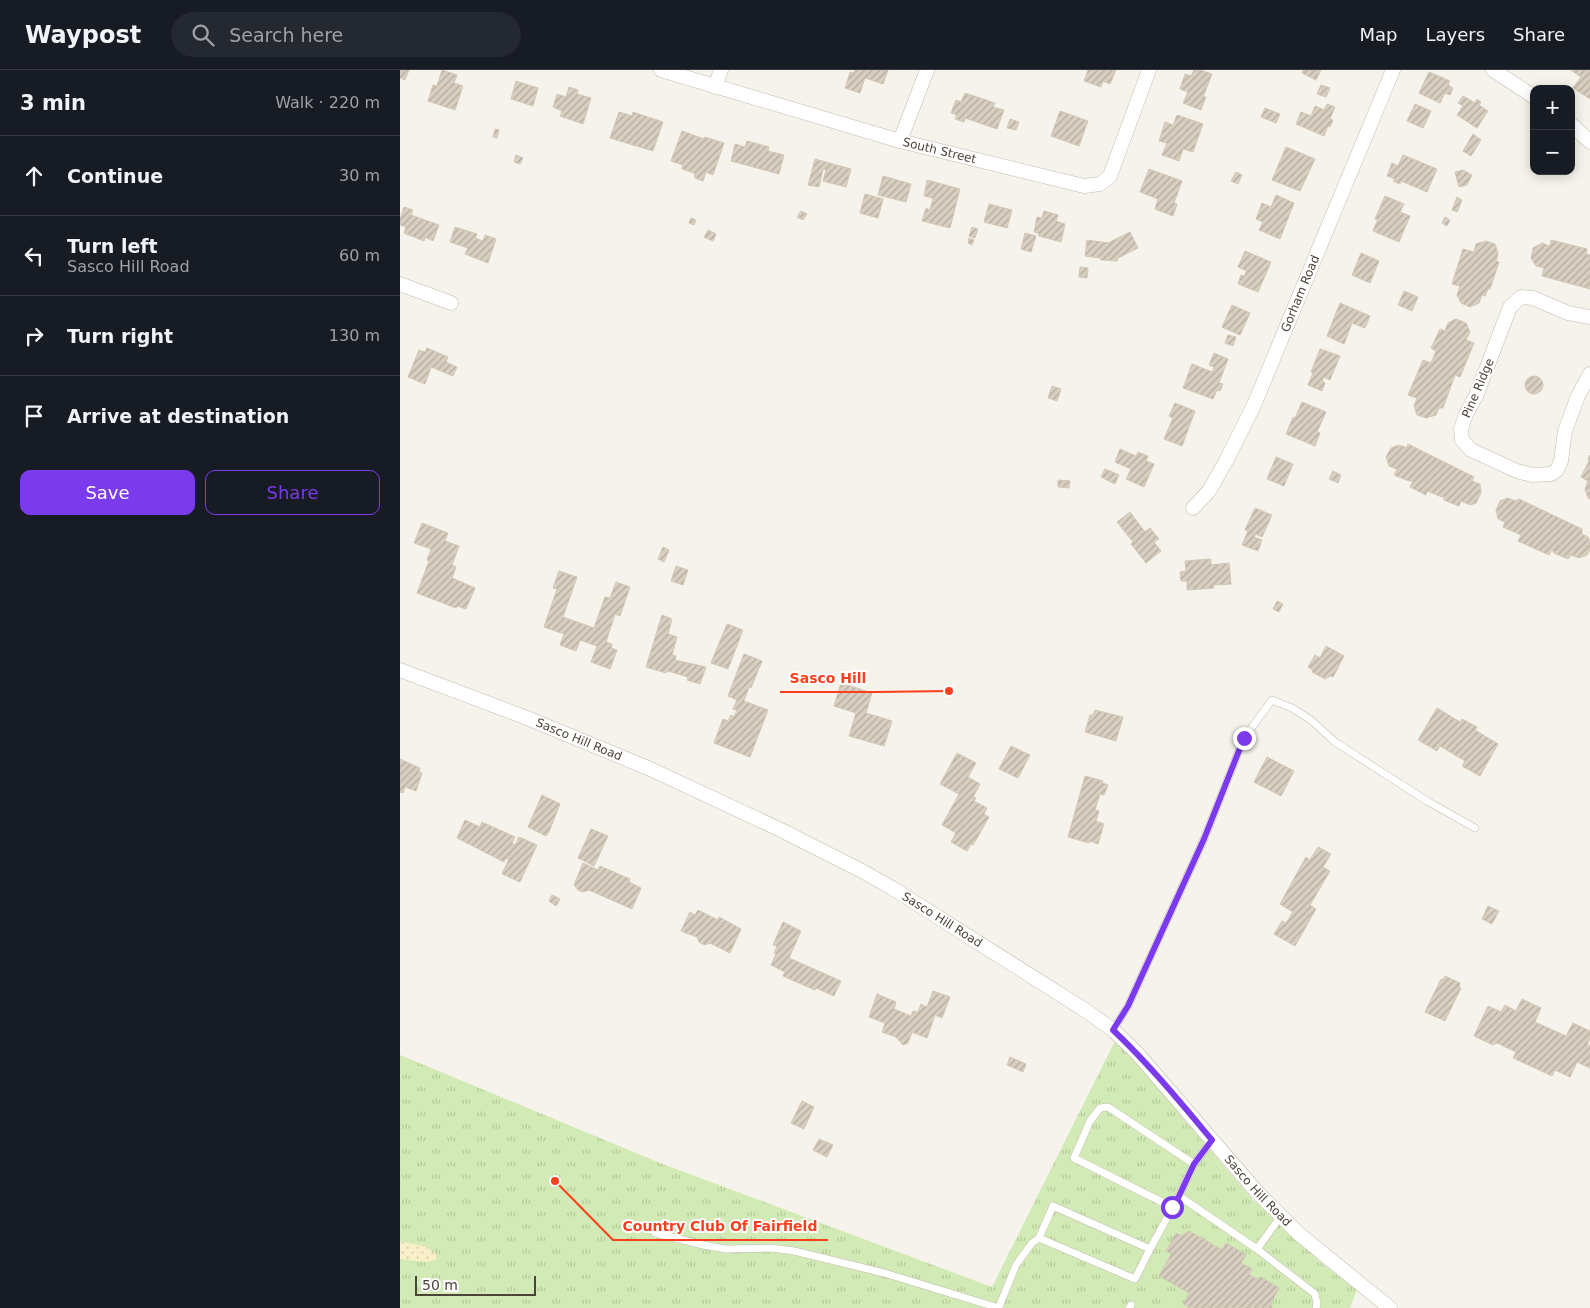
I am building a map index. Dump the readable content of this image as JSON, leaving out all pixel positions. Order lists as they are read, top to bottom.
{
  "streets": {
    "street": [
      "South Street",
      "Gorham Road",
      "Pine Ridge",
      "Sasco Hill Road"
    ]
  },
  "places": ["Sasco Hill", "Country Club Of Fairfield"],
  "scale_bar": "50 m",
  "page": {
    "header": "Waypost",
    "search": "Search here",
    "nav": ["Map", "Layers", "Share"],
    "heading": ["3 min", "Walk · 220 m"],
    "map_buttons": ["+", "−"],
    "list": [
      ["Continue", "30 m"],
      ["Turn left", "Sasco Hill Road", "60 m"],
      ["Turn right", "130 m"],
      "Arrive at destination"
    ],
    "buttons": ["Save", "Share"],
    "scale": "50 m"
  }
}
